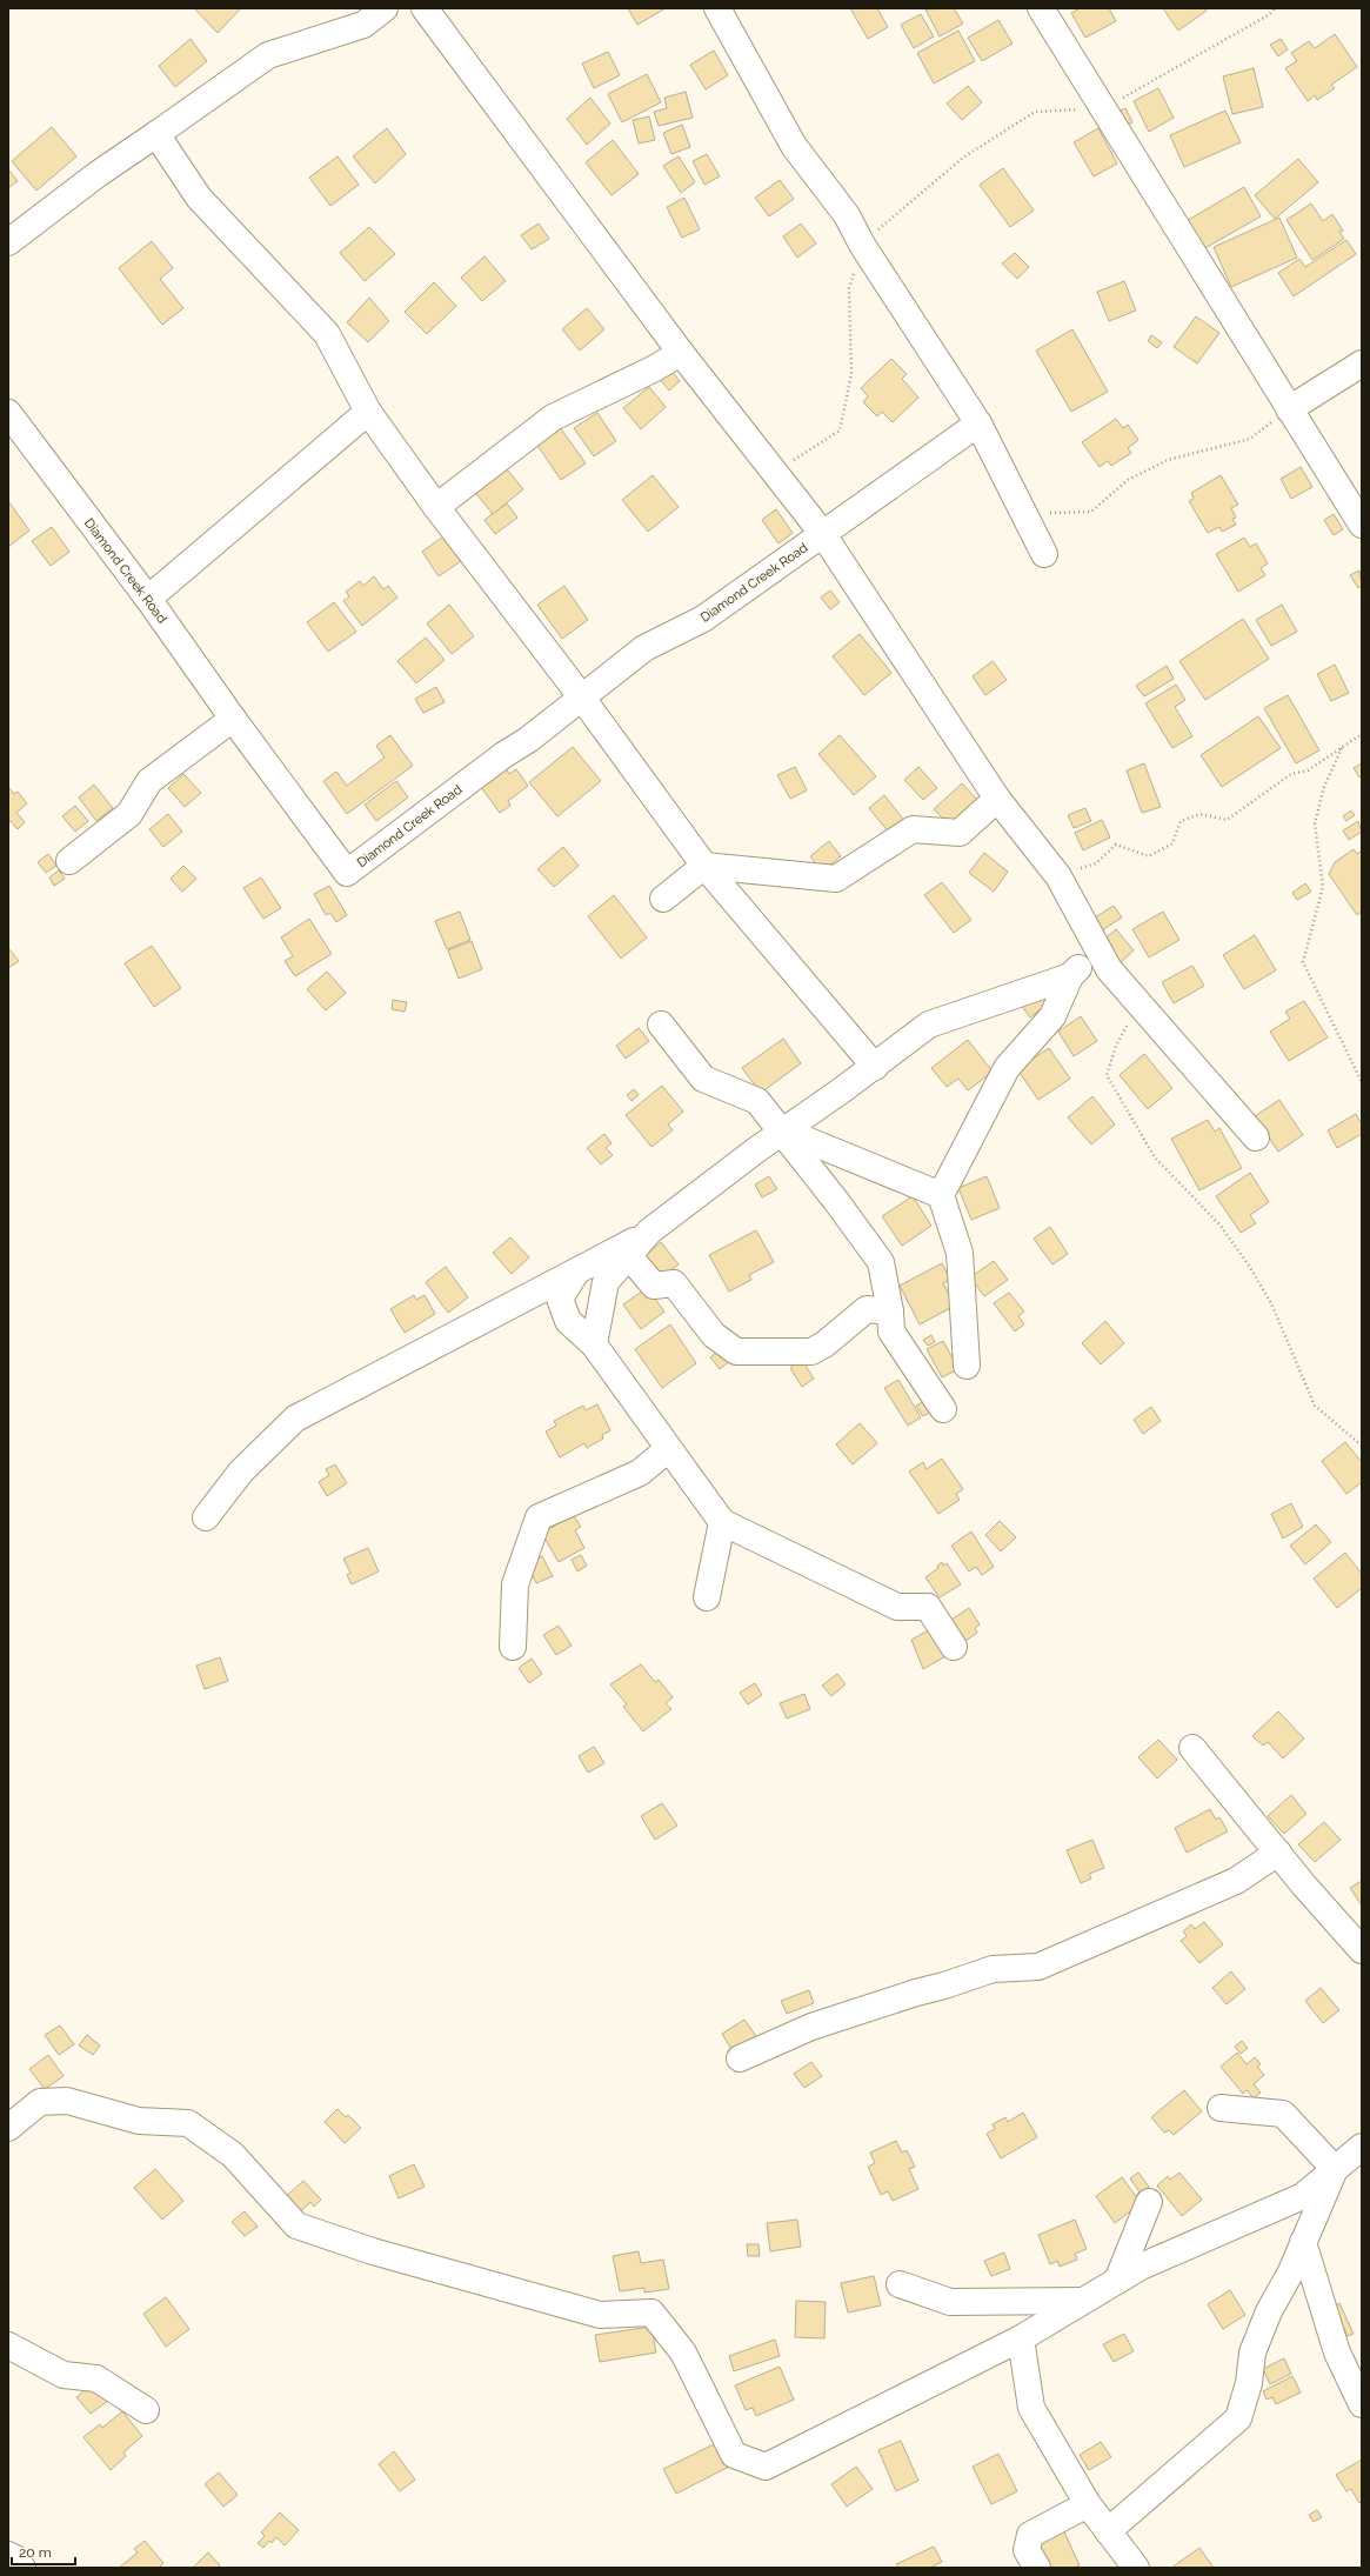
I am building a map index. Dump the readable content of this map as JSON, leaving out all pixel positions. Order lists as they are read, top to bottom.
{
  "streets": {
    "street": ["Diamond Creek Road"]
  },
  "scale_bar": "20 m"
}
